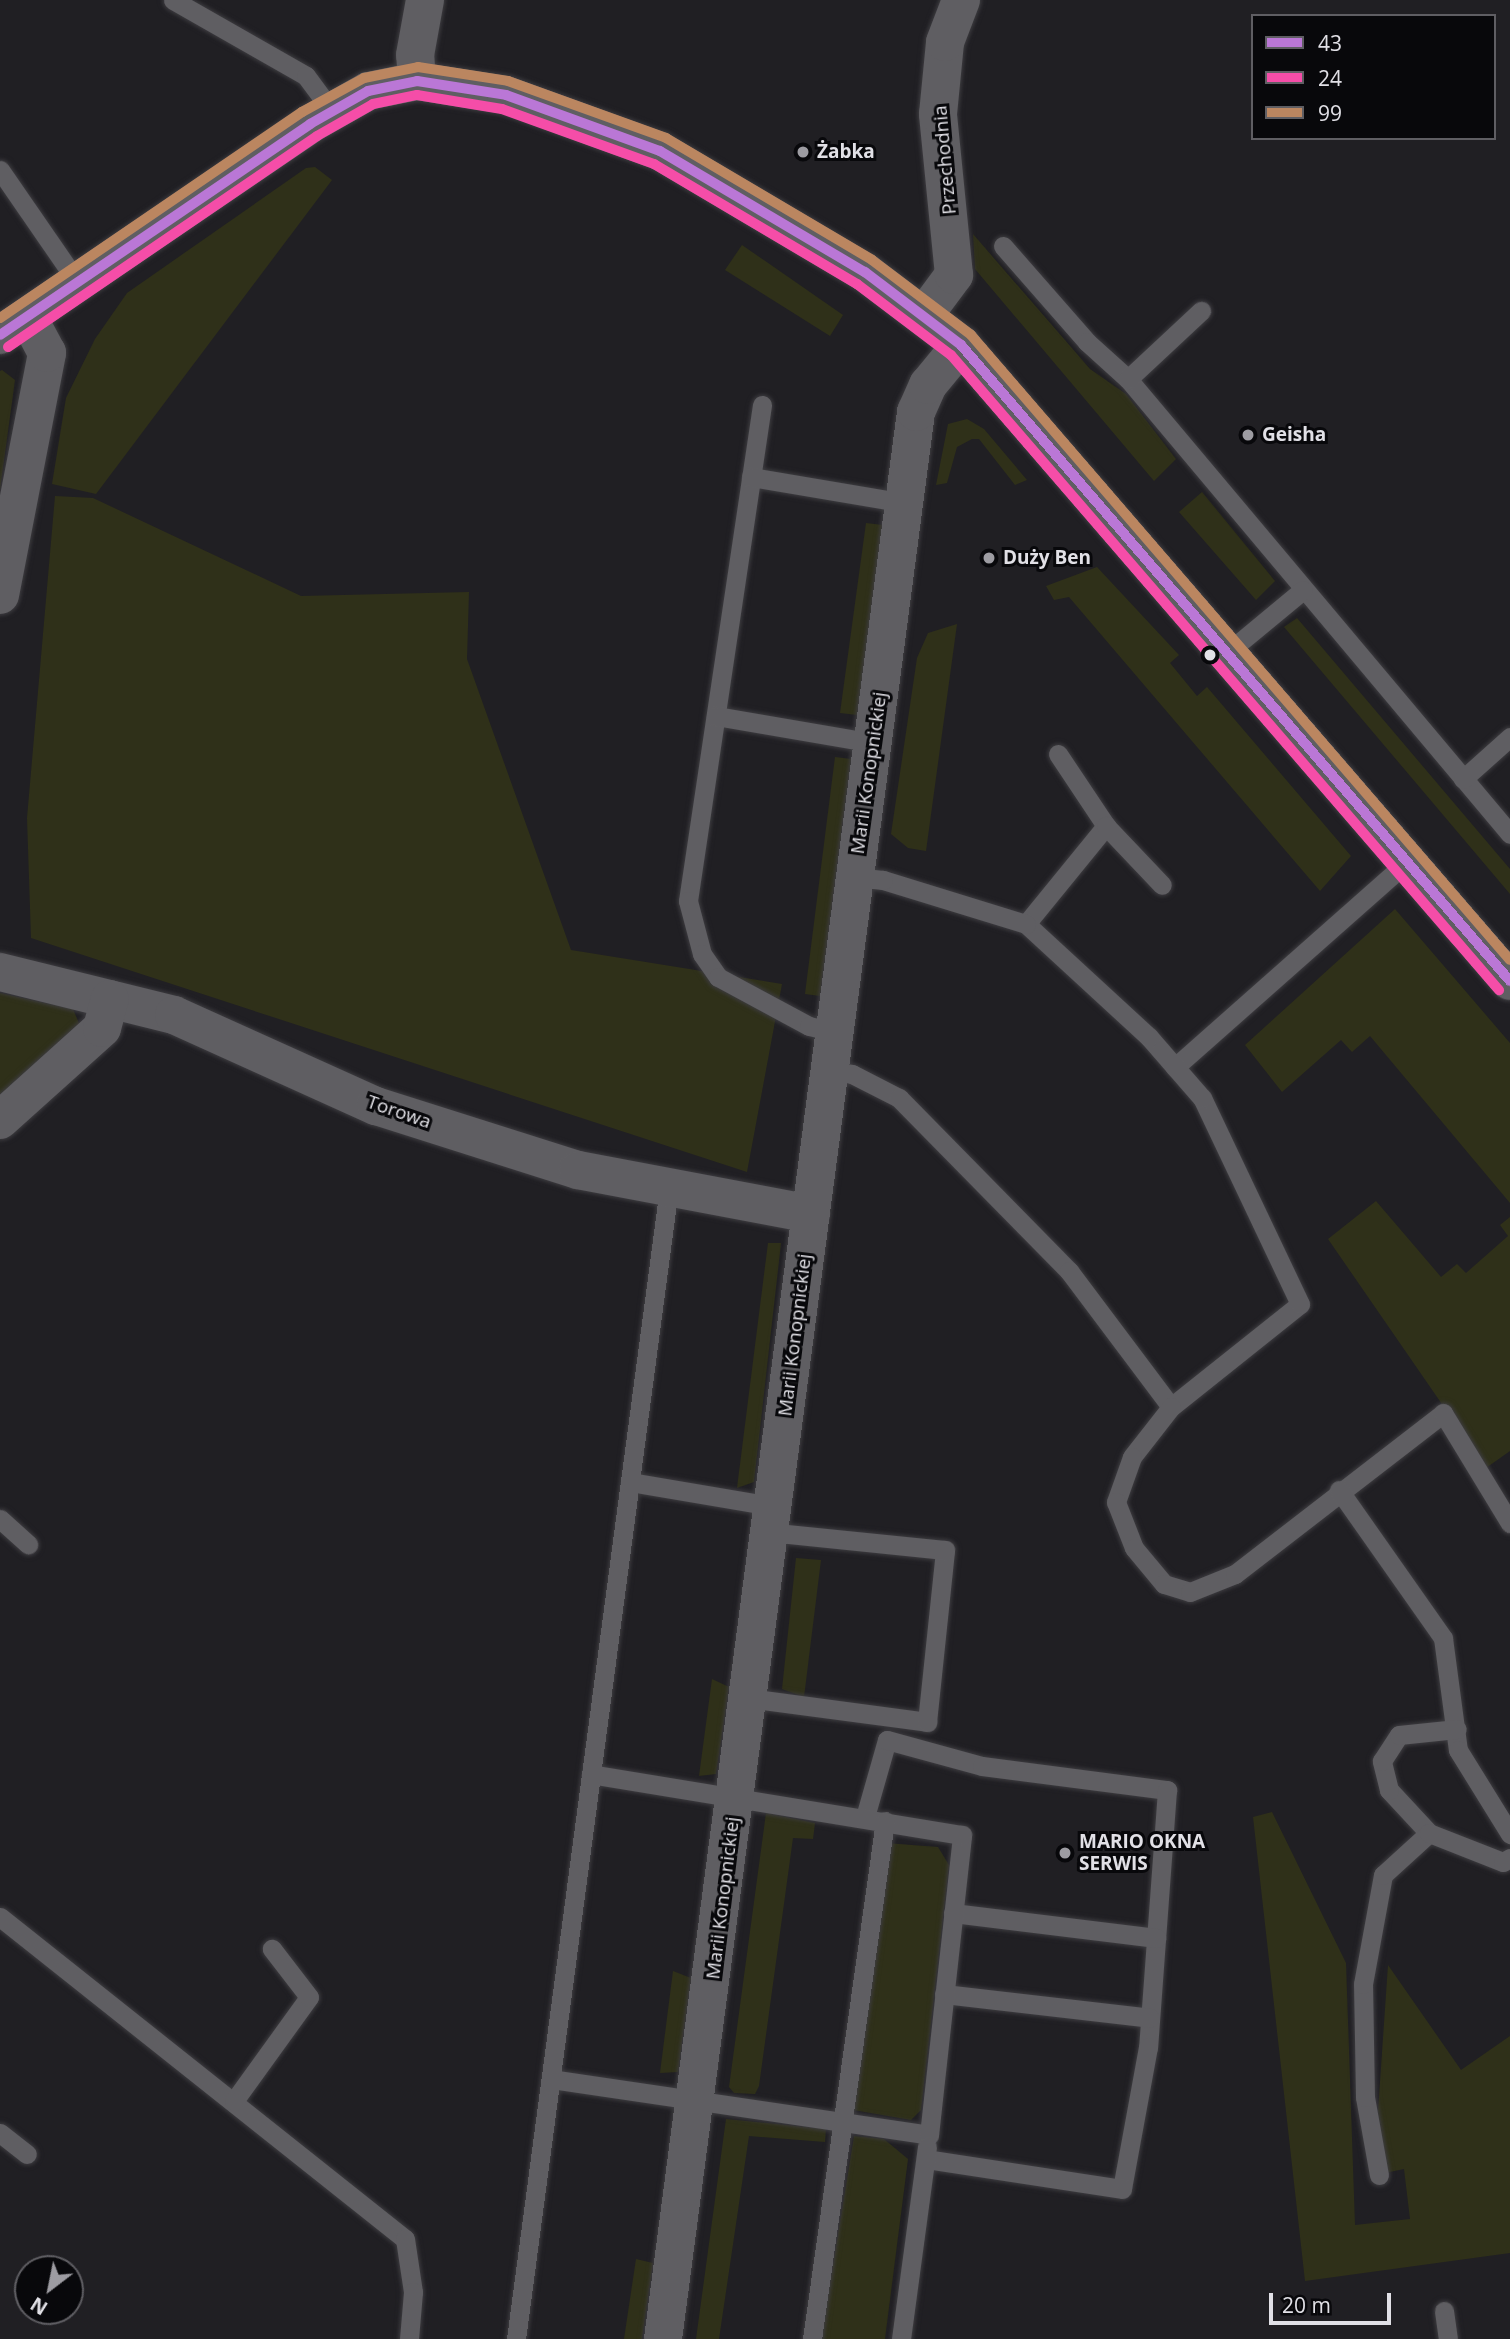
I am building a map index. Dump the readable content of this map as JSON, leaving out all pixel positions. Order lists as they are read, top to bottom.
{
  "streets": {
    "street": ["Przechodnia", "Marii Konopnickiej", "Torowa"]
  },
  "crossings": [
    ["Marii Konopnickiej", "Torowa"]
  ],
  "places": [
    "Żabka",
    "Geisha",
    "Duży Ben",
    "MARIO OKNA SERWIS"
  ],
  "lines": ["transit line 99", "transit line 43", "transit line 24"],
  "legend": ["43", "24", "99"],
  "scale_bar": "20 m",
  "north": "bottom left"
}
